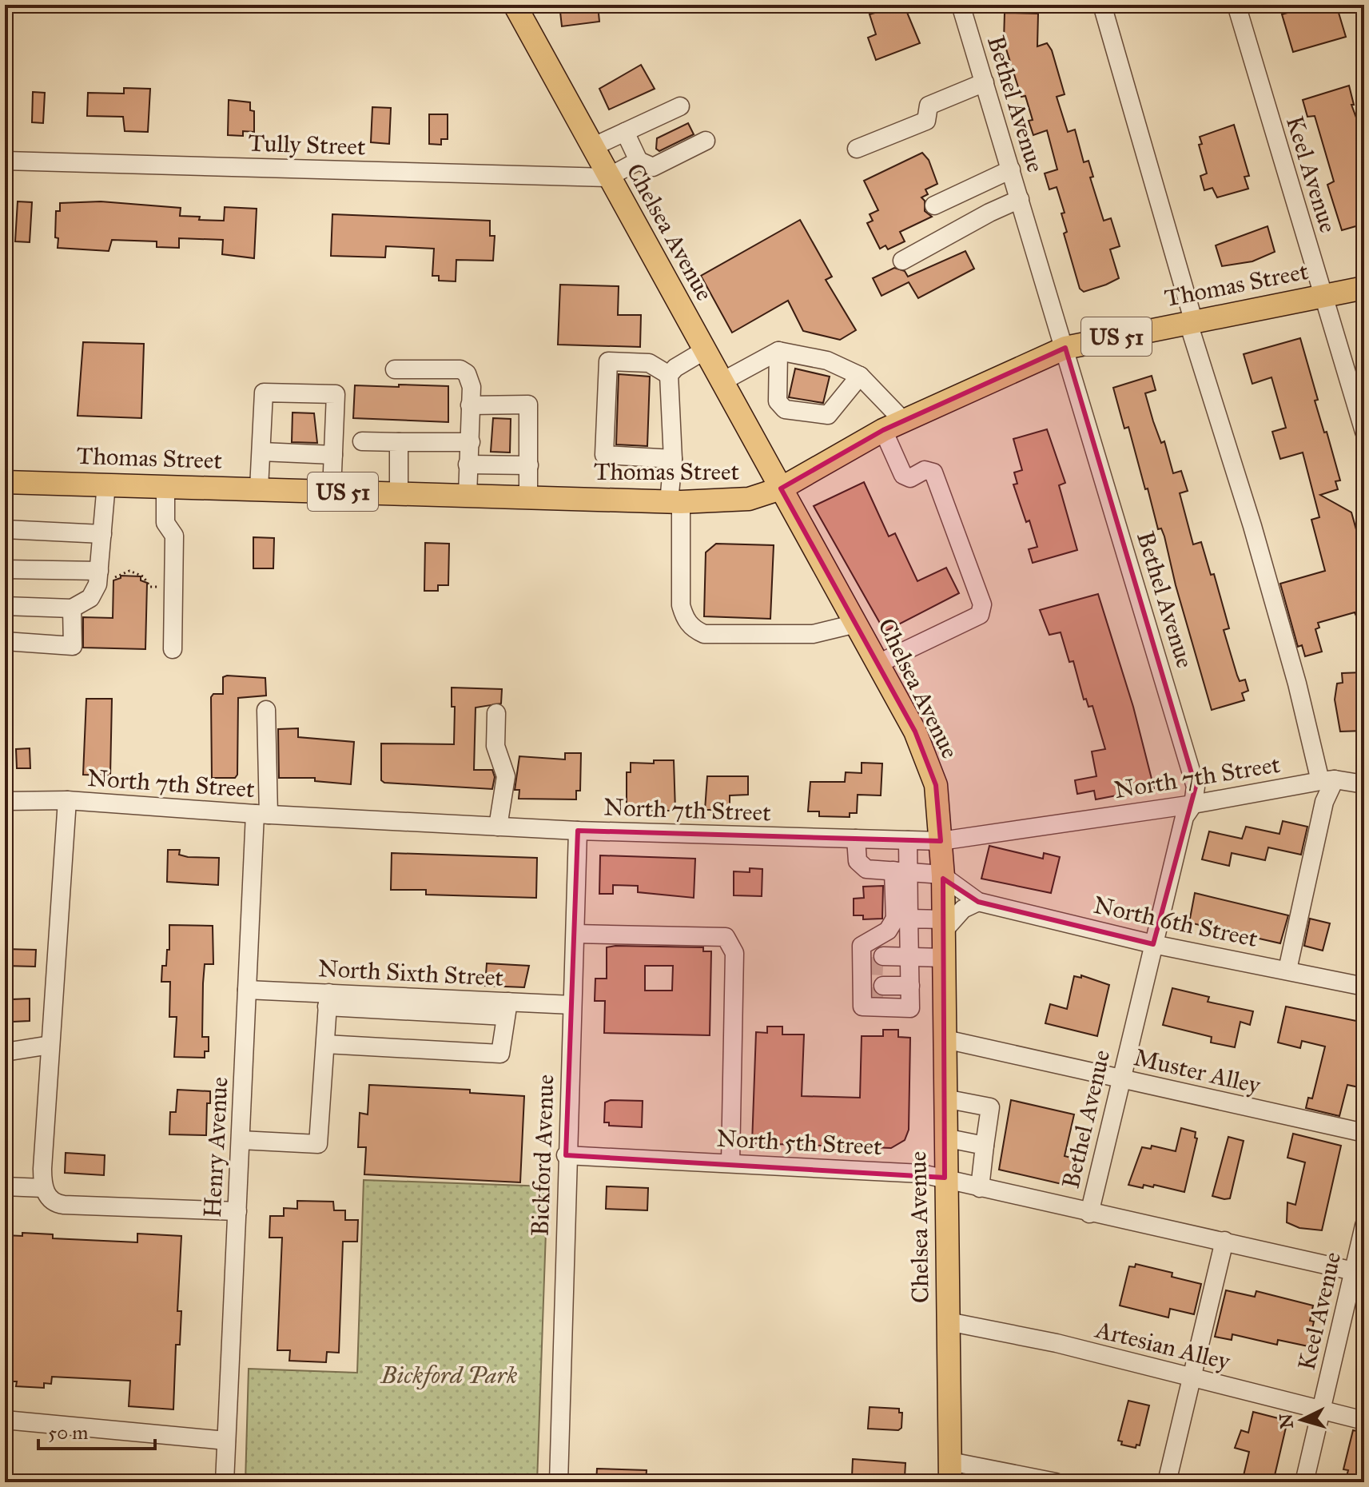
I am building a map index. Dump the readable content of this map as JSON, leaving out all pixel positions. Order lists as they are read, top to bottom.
{
  "streets": {
    "main road": ["Chelsea Avenue", "Thomas Street", "US 51"],
    "street": [
      "Bethel Avenue",
      "Tully Street",
      "Keel Avenue",
      "North 7th Street",
      "North 6th Street",
      "North Sixth Street",
      "Muster Alley",
      "North 5th Street",
      "Henry Avenue",
      "Bickford Avenue",
      "Artesian Alley"
    ]
  },
  "crossings": [
    ["Bethel Avenue", "Thomas Street"],
    ["Bethel Avenue", "North 7th Street"],
    ["Bethel Avenue", "North 6th Street"],
    ["Bethel Avenue", "Muster Alley"],
    ["Bethel Avenue", "North 5th Street"],
    ["Tully Street", "Chelsea Avenue"],
    ["Keel Avenue", "Thomas Street"],
    ["Keel Avenue", "North 5th Street"],
    ["Keel Avenue", "Artesian Alley"],
    ["Chelsea Avenue", "Thomas Street"],
    ["Chelsea Avenue", "North 7th Street"],
    ["Chelsea Avenue", "North 6th Street"],
    ["Chelsea Avenue", "Muster Alley"],
    ["Chelsea Avenue", "North 5th Street"],
    ["Chelsea Avenue", "Artesian Alley"],
    ["North 7th Street", "Henry Avenue"],
    ["North 7th Street", "Bickford Avenue"],
    ["North Sixth Street", "Henry Avenue"],
    ["North Sixth Street", "Bickford Avenue"],
    ["North 5th Street", "Bickford Avenue"]
  ],
  "parks": ["Bickford Park"],
  "scale_bar": "50 m",
  "north": "left"
}
